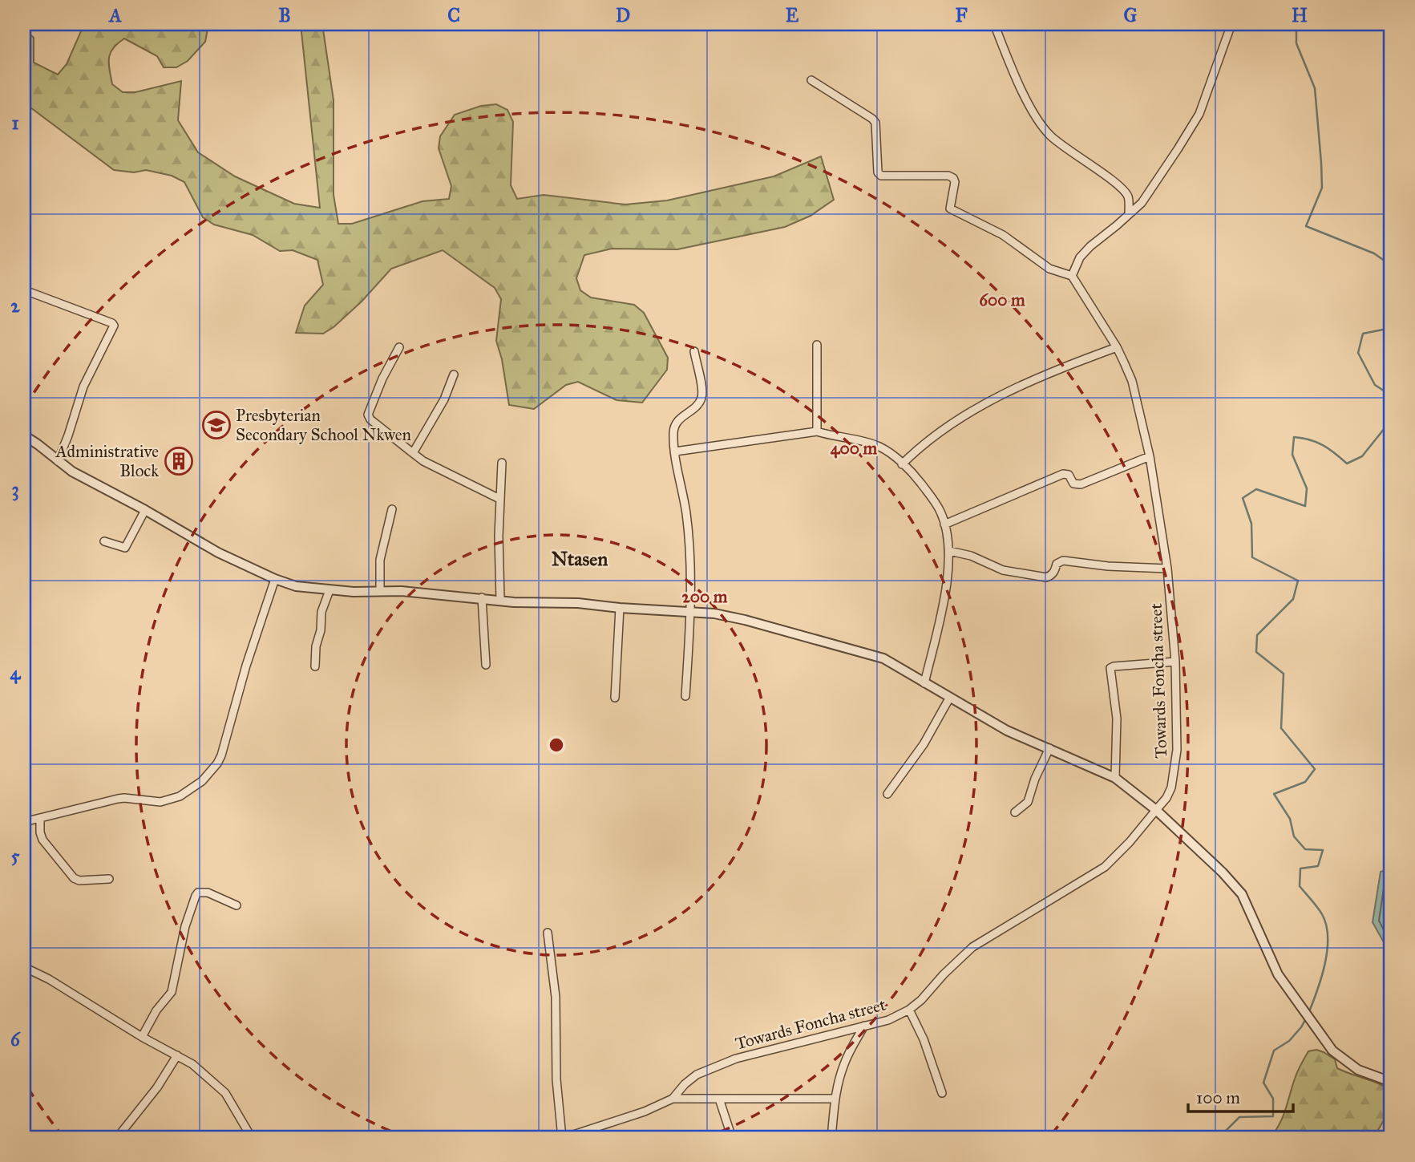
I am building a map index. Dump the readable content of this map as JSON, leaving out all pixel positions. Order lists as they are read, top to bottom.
{
  "streets": {
    "street": ["Towards Foncha street"]
  },
  "districts": ["Ntasen"],
  "places": {
    "school or university": ["Presbyterian Secondary School Nkwen"],
    "building": ["Administrative Block"]
  },
  "scale_bar": "100 m",
  "grid": {
    "columns": [
      "A",
      "B",
      "C",
      "D",
      "E",
      "F",
      "G",
      "H"
    ],
    "rows": [
      "1",
      "2",
      "3",
      "4",
      "5",
      "6"
    ]
  },
  "rings": ["600 m", "400 m", "200 m"]
}
